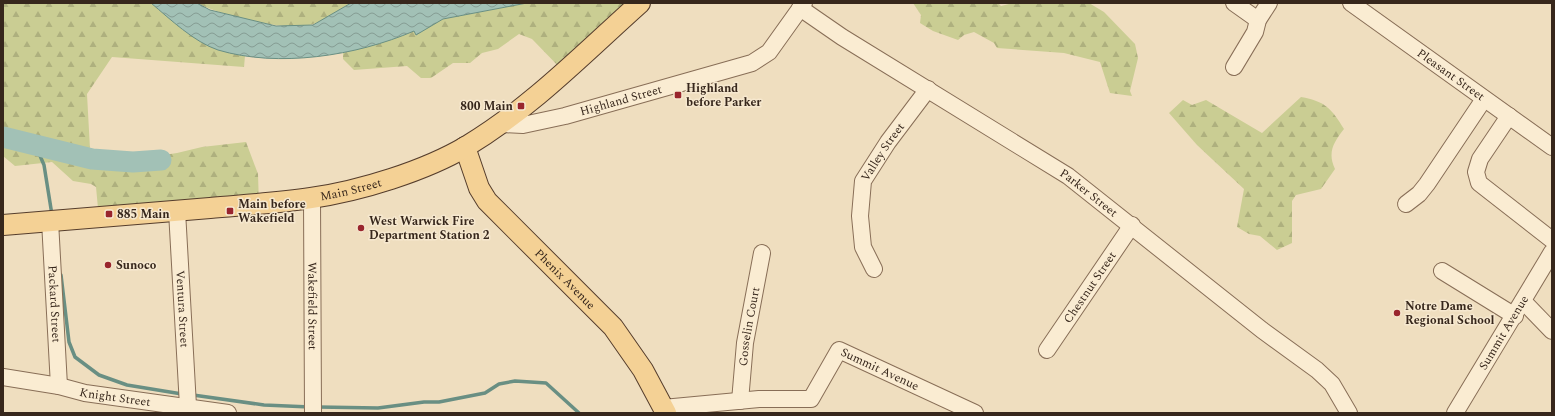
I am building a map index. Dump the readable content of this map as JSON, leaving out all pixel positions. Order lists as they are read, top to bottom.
{
  "streets": {
    "main road": ["Main Street", "Phenix Avenue"],
    "street": [
      "Pleasant Street",
      "Highland Street",
      "Valley Street",
      "Parker Street",
      "Chestnut Street",
      "Packard Street",
      "Wakefield Street",
      "Ventura Street",
      "Gosselin Court",
      "Summit Avenue",
      "Knight Street"
    ]
  },
  "crossings": [
    ["Highland Street", "Main Street"],
    ["Highland Street", "Parker Street"],
    ["Valley Street", "Parker Street"],
    ["Main Street", "Phenix Avenue"],
    ["Main Street", "Packard Street"],
    ["Main Street", "Wakefield Street"],
    ["Main Street", "Ventura Street"],
    ["Parker Street", "Chestnut Street"],
    ["Phenix Avenue", "Summit Avenue"],
    ["Packard Street", "Knight Street"],
    ["Ventura Street", "Knight Street"],
    ["Gosselin Court", "Summit Avenue"]
  ],
  "places": {
    "transit": [
      "Highland before Parker",
      "800 Main",
      "Main before Wakefield",
      "885 Main"
    ],
    "other": ["West Warwick Fire Department Station 2", "Sunoco", "Notre Dame Regional School"]
  }
}
